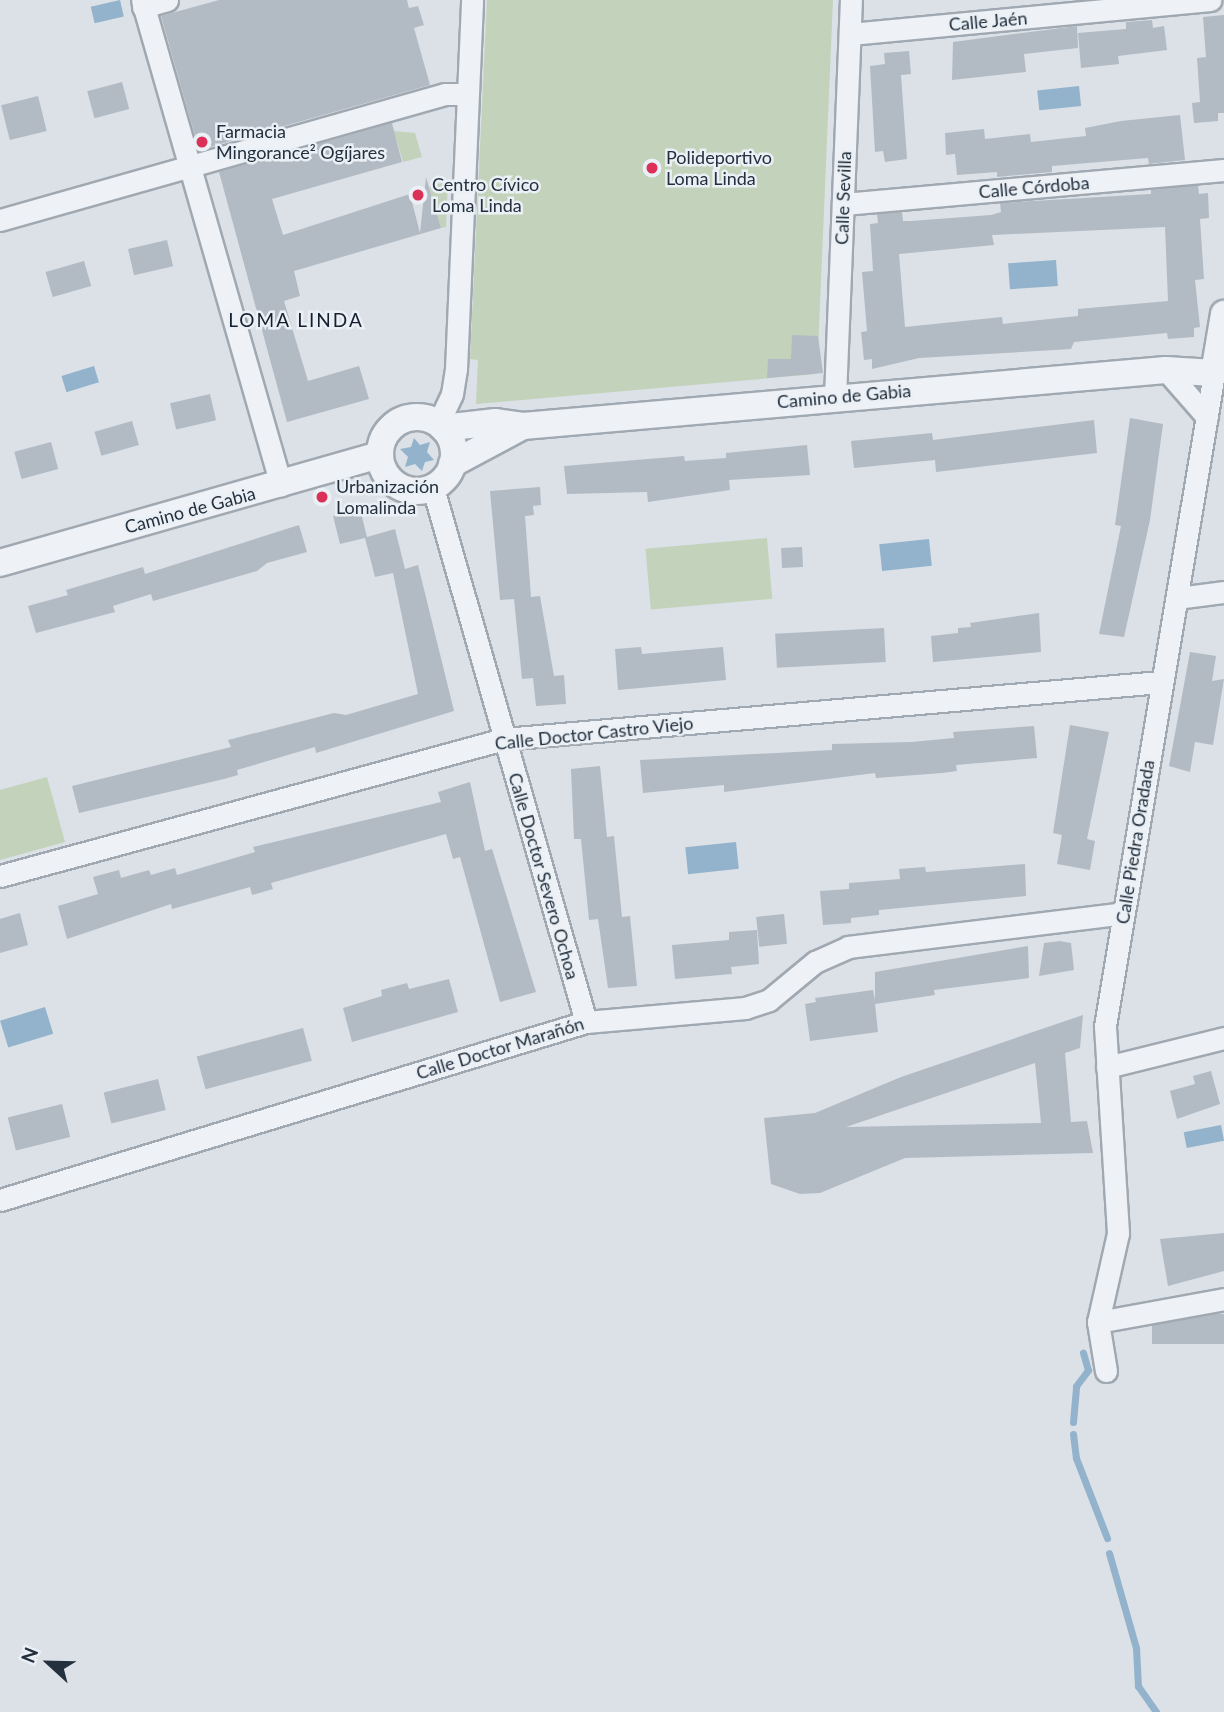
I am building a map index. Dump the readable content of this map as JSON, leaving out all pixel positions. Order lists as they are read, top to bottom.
{
  "streets": {
    "street": [
      "Calle Jaén",
      "Calle Córdoba",
      "Calle Sevilla",
      "Camino de Gabia",
      "Calle Doctor Castro Viejo",
      "Calle Piedra Oradada",
      "Calle Doctor Severo Ochoa",
      "Calle Doctor Marañón"
    ]
  },
  "crossings": [
    ["Calle Jaén", "Calle Sevilla"],
    ["Calle Córdoba", "Calle Sevilla"],
    ["Calle Sevilla", "Camino de Gabia"],
    ["Camino de Gabia", "Calle Piedra Oradada"],
    ["Camino de Gabia", "Calle Doctor Severo Ochoa"],
    ["Calle Doctor Castro Viejo", "Calle Piedra Oradada"],
    ["Calle Doctor Castro Viejo", "Calle Doctor Severo Ochoa"],
    ["Calle Piedra Oradada", "Calle Doctor Marañón"],
    ["Calle Doctor Severo Ochoa", "Calle Doctor Marañón"]
  ],
  "districts": ["LOMA LINDA"],
  "places": [
    "Farmacia Mingorance² Ogíjares",
    "Polideportivo Loma Linda",
    "Centro Cívico Loma Linda",
    "Urbanización Lomalinda"
  ],
  "north": "left"
}
